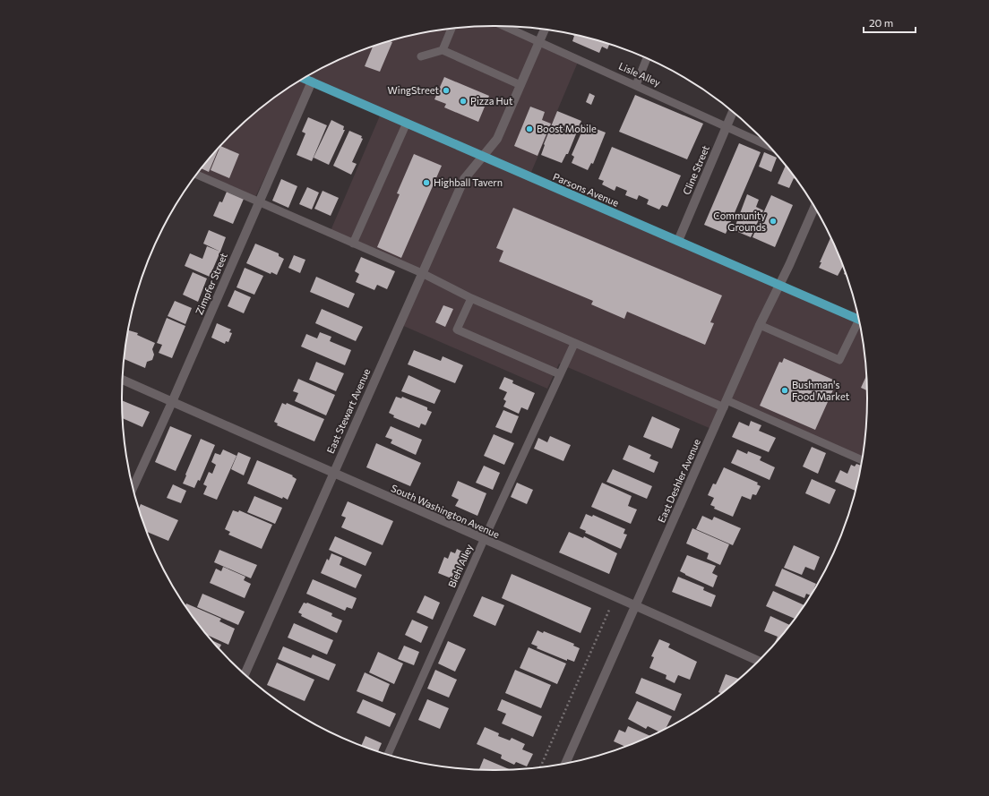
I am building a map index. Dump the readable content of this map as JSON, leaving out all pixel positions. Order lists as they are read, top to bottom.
{
  "streets": {
    "main road": ["Parsons Avenue"],
    "street": [
      "Cline Street",
      "Zimpfer Street",
      "East Stewart Avenue",
      "East Deshler Avenue",
      "South Washington Avenue"
    ],
    "lane": ["Lisle Alley", "Biehl Alley"]
  },
  "crossings": [
    ["Lisle Alley", "Cline Street"],
    ["Lisle Alley", "East Stewart Avenue"],
    ["Cline Street", "Parsons Avenue"],
    ["Parsons Avenue", "Zimpfer Street"],
    ["Parsons Avenue", "East Stewart Avenue"],
    ["Parsons Avenue", "East Deshler Avenue"],
    ["Zimpfer Street", "South Washington Avenue"],
    ["East Stewart Avenue", "South Washington Avenue"],
    ["East Deshler Avenue", "South Washington Avenue"],
    ["South Washington Avenue", "Biehl Alley"]
  ],
  "places": [
    "WingStreet",
    "Pizza Hut",
    "Boost Mobile",
    "Highball Tavern",
    "Community Grounds",
    "Bushman's Food Market"
  ],
  "scale_bar": "20 m"
}
